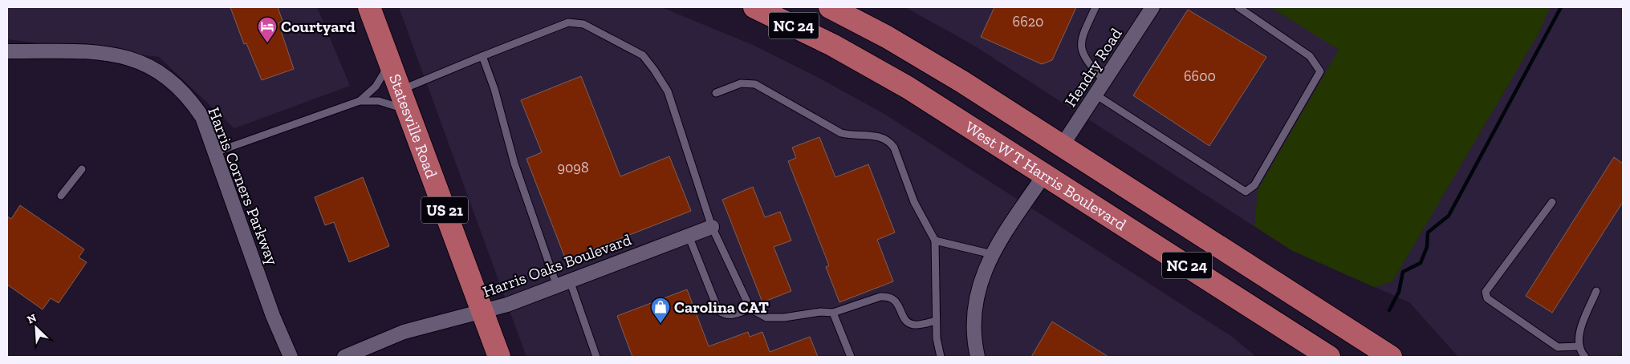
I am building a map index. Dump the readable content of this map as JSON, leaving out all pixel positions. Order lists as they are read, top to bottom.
{
  "streets": {
    "main road": [
      "NC 24",
      "Statesville Road",
      "West W T Harris Boulevard",
      "US 21"
    ],
    "street": ["Hendry Road", "Harris Corners Parkway", "Harris Oaks Boulevard"]
  },
  "crossings": [
    ["Hendry Road", "West W T Harris Boulevard"],
    ["Statesville Road", "Harris Oaks Boulevard"]
  ],
  "places": {
    "hotel": ["Courtyard"],
    "shop": ["Carolina CAT"]
  },
  "house_numbers": ["6620", "6600", "9098"],
  "north": "top left"
}
